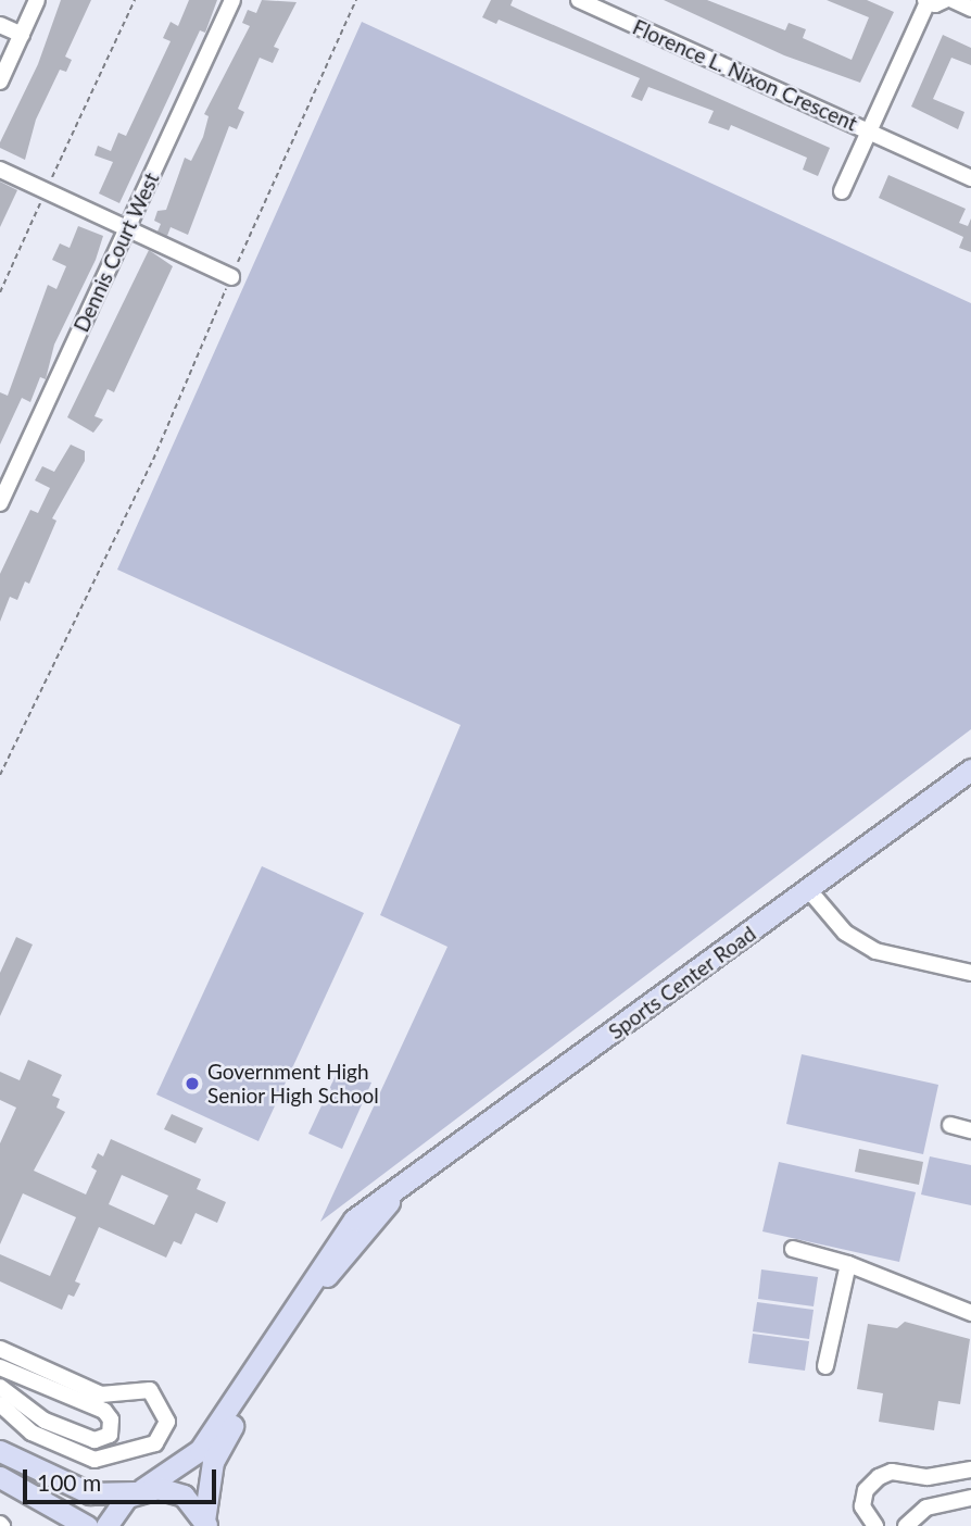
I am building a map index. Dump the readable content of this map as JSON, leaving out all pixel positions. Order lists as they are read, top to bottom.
{
  "streets": {
    "main road": ["Sports Center Road"],
    "street": ["Florence L. Nixon Crescent", "Dennis Court West"]
  },
  "places": ["Government High Senior High School"],
  "scale_bar": "100 m"
}
